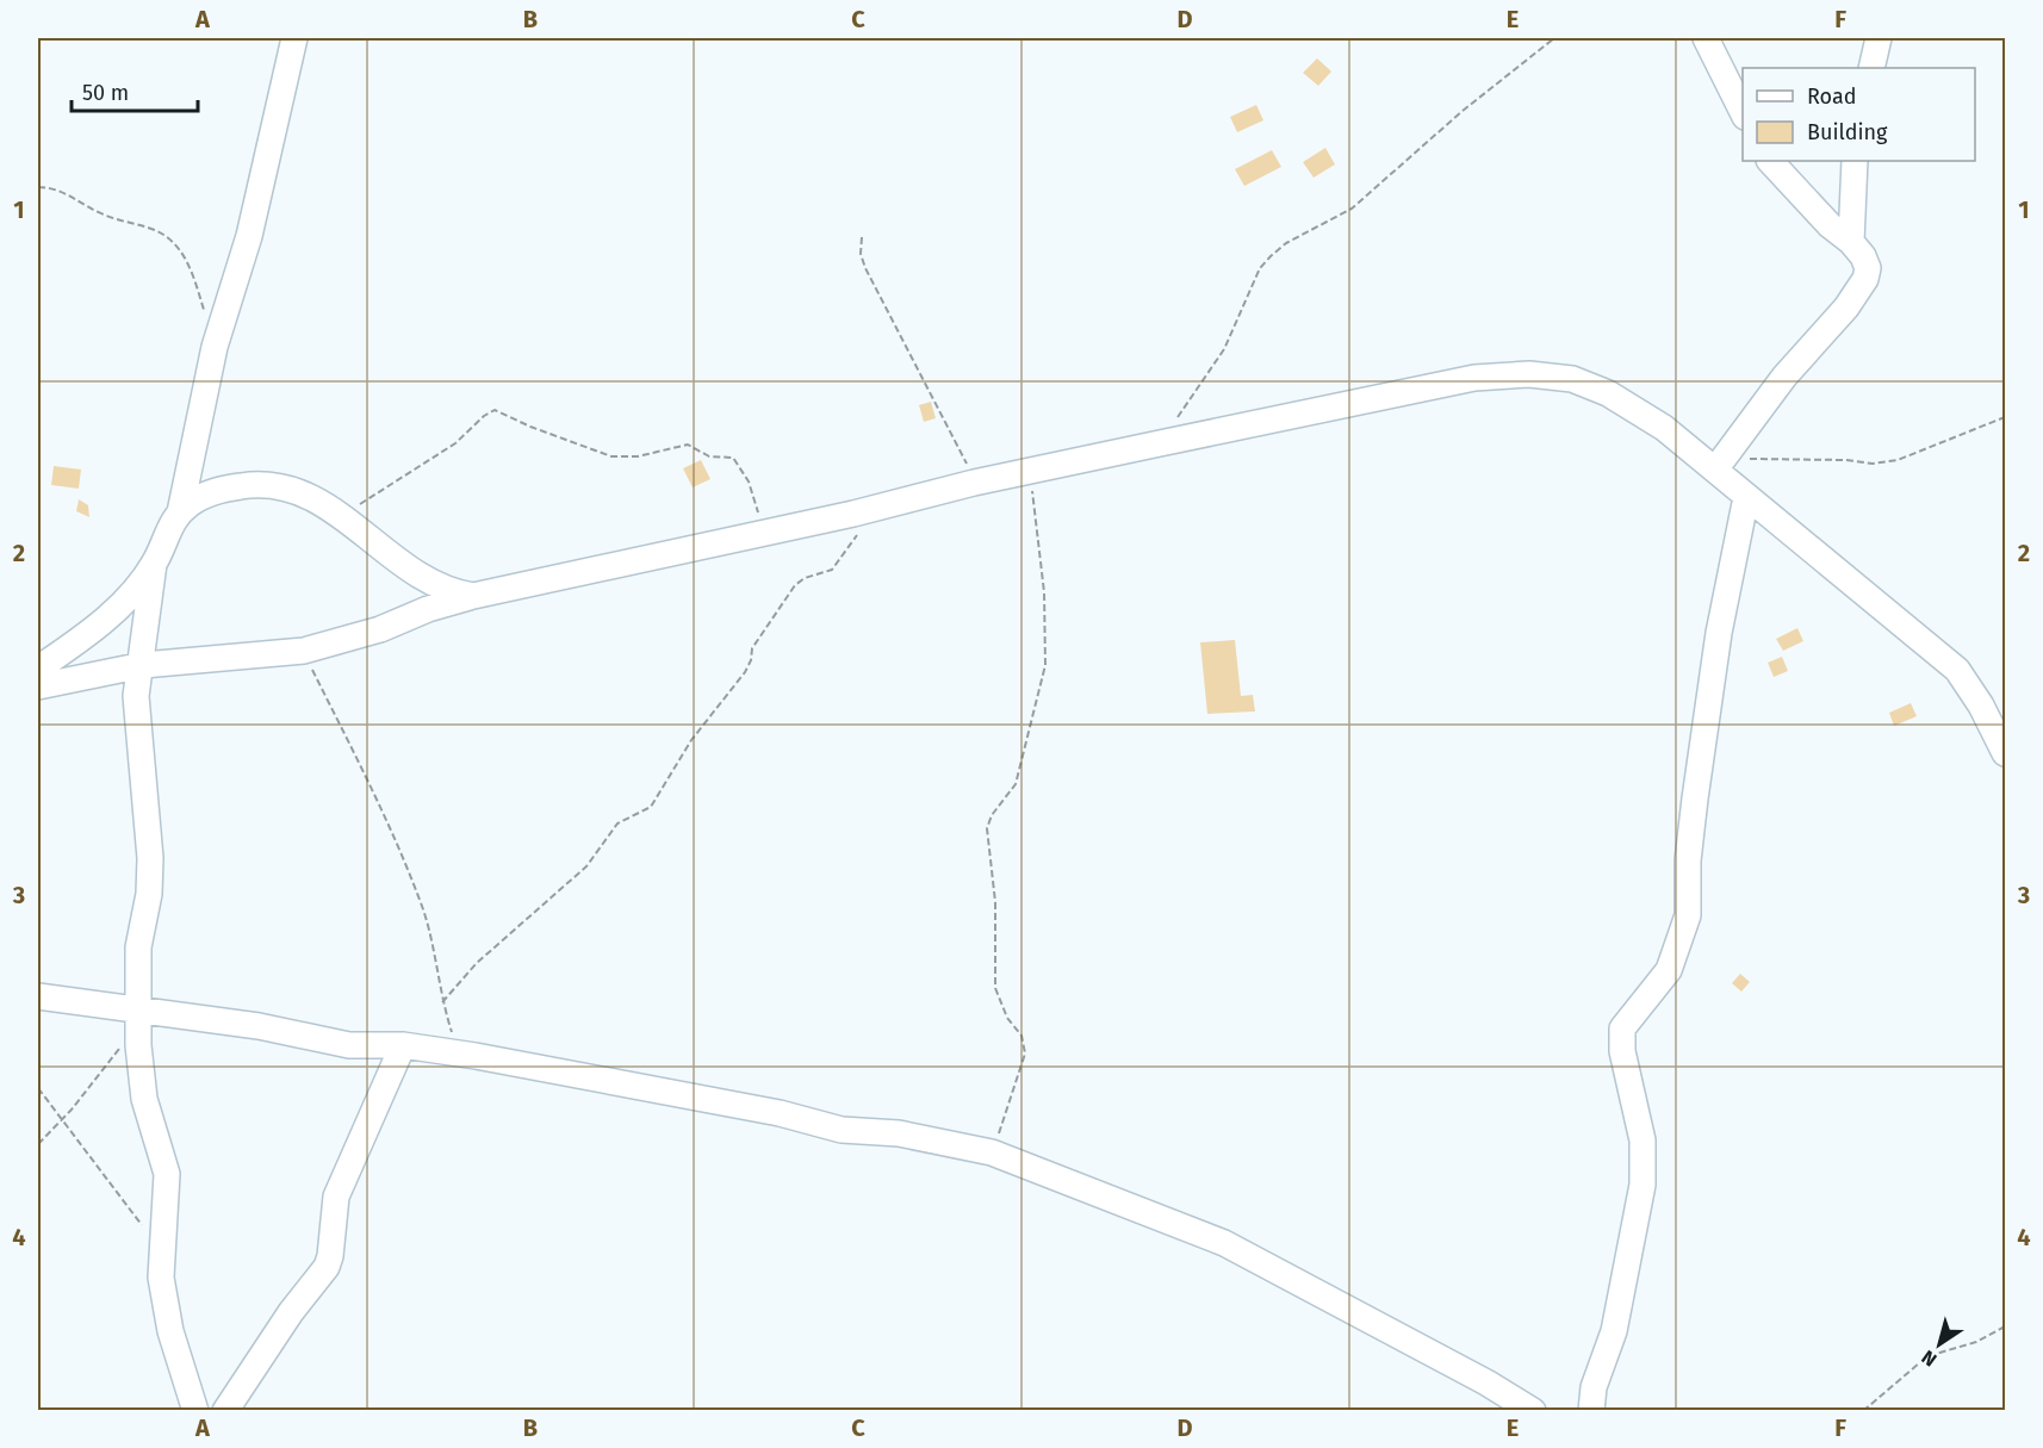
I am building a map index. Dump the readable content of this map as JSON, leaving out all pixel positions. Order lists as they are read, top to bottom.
{
  "legend": ["Road", "Building"],
  "scale_bar": "50 m",
  "north": "bottom left",
  "grid": {
    "columns": [
      "A",
      "B",
      "C",
      "D",
      "E",
      "F"
    ],
    "rows": [
      "1",
      "2",
      "3",
      "4"
    ]
  }
}
